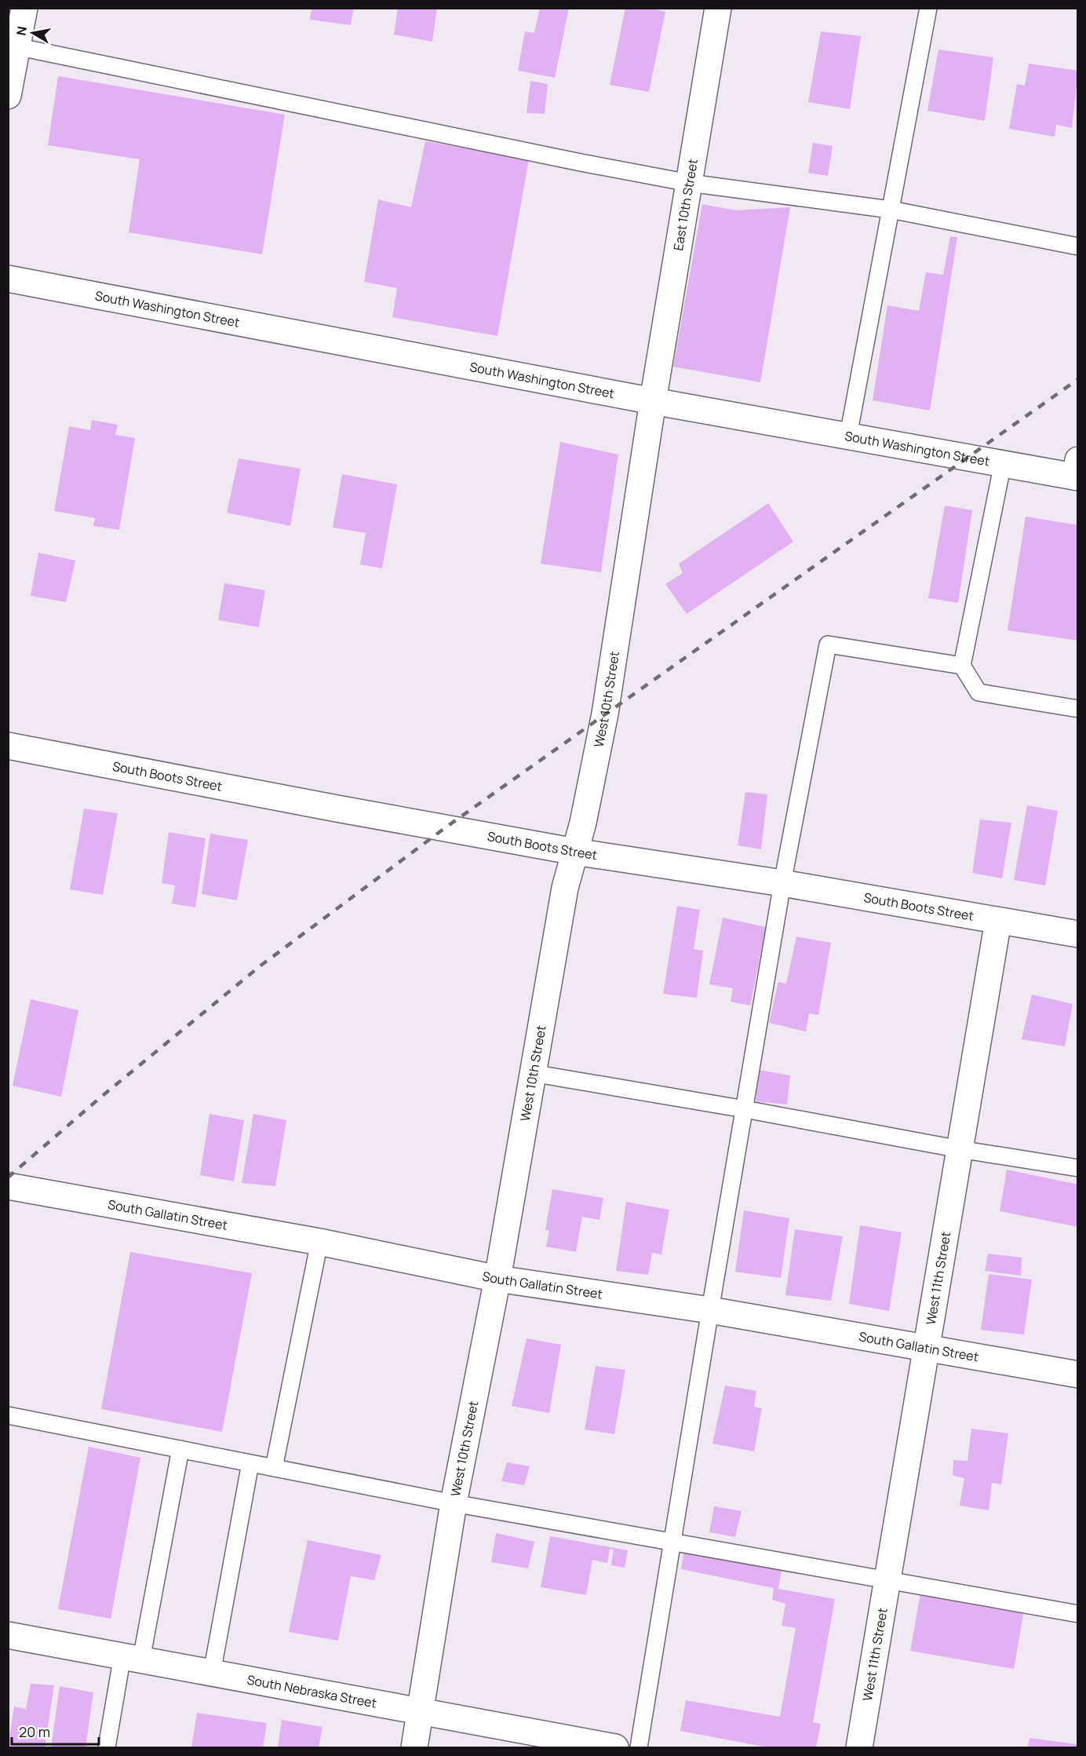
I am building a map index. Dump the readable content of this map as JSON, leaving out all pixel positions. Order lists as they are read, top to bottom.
{
  "streets": {
    "street": [
      "East 10th Street",
      "South Washington Street",
      "West 10th Street",
      "South Boots Street",
      "South Gallatin Street",
      "West 11th Street",
      "South Nebraska Street"
    ]
  },
  "crossings": [
    ["East 10th Street", "South Washington Street"],
    ["East 10th Street", "West 10th Street"],
    ["South Washington Street", "West 10th Street"],
    ["West 10th Street", "South Boots Street"],
    ["West 10th Street", "South Gallatin Street"],
    ["West 10th Street", "South Nebraska Street"],
    ["South Boots Street", "West 11th Street"],
    ["South Gallatin Street", "West 11th Street"]
  ],
  "scale_bar": "20 m",
  "north": "left"
}
